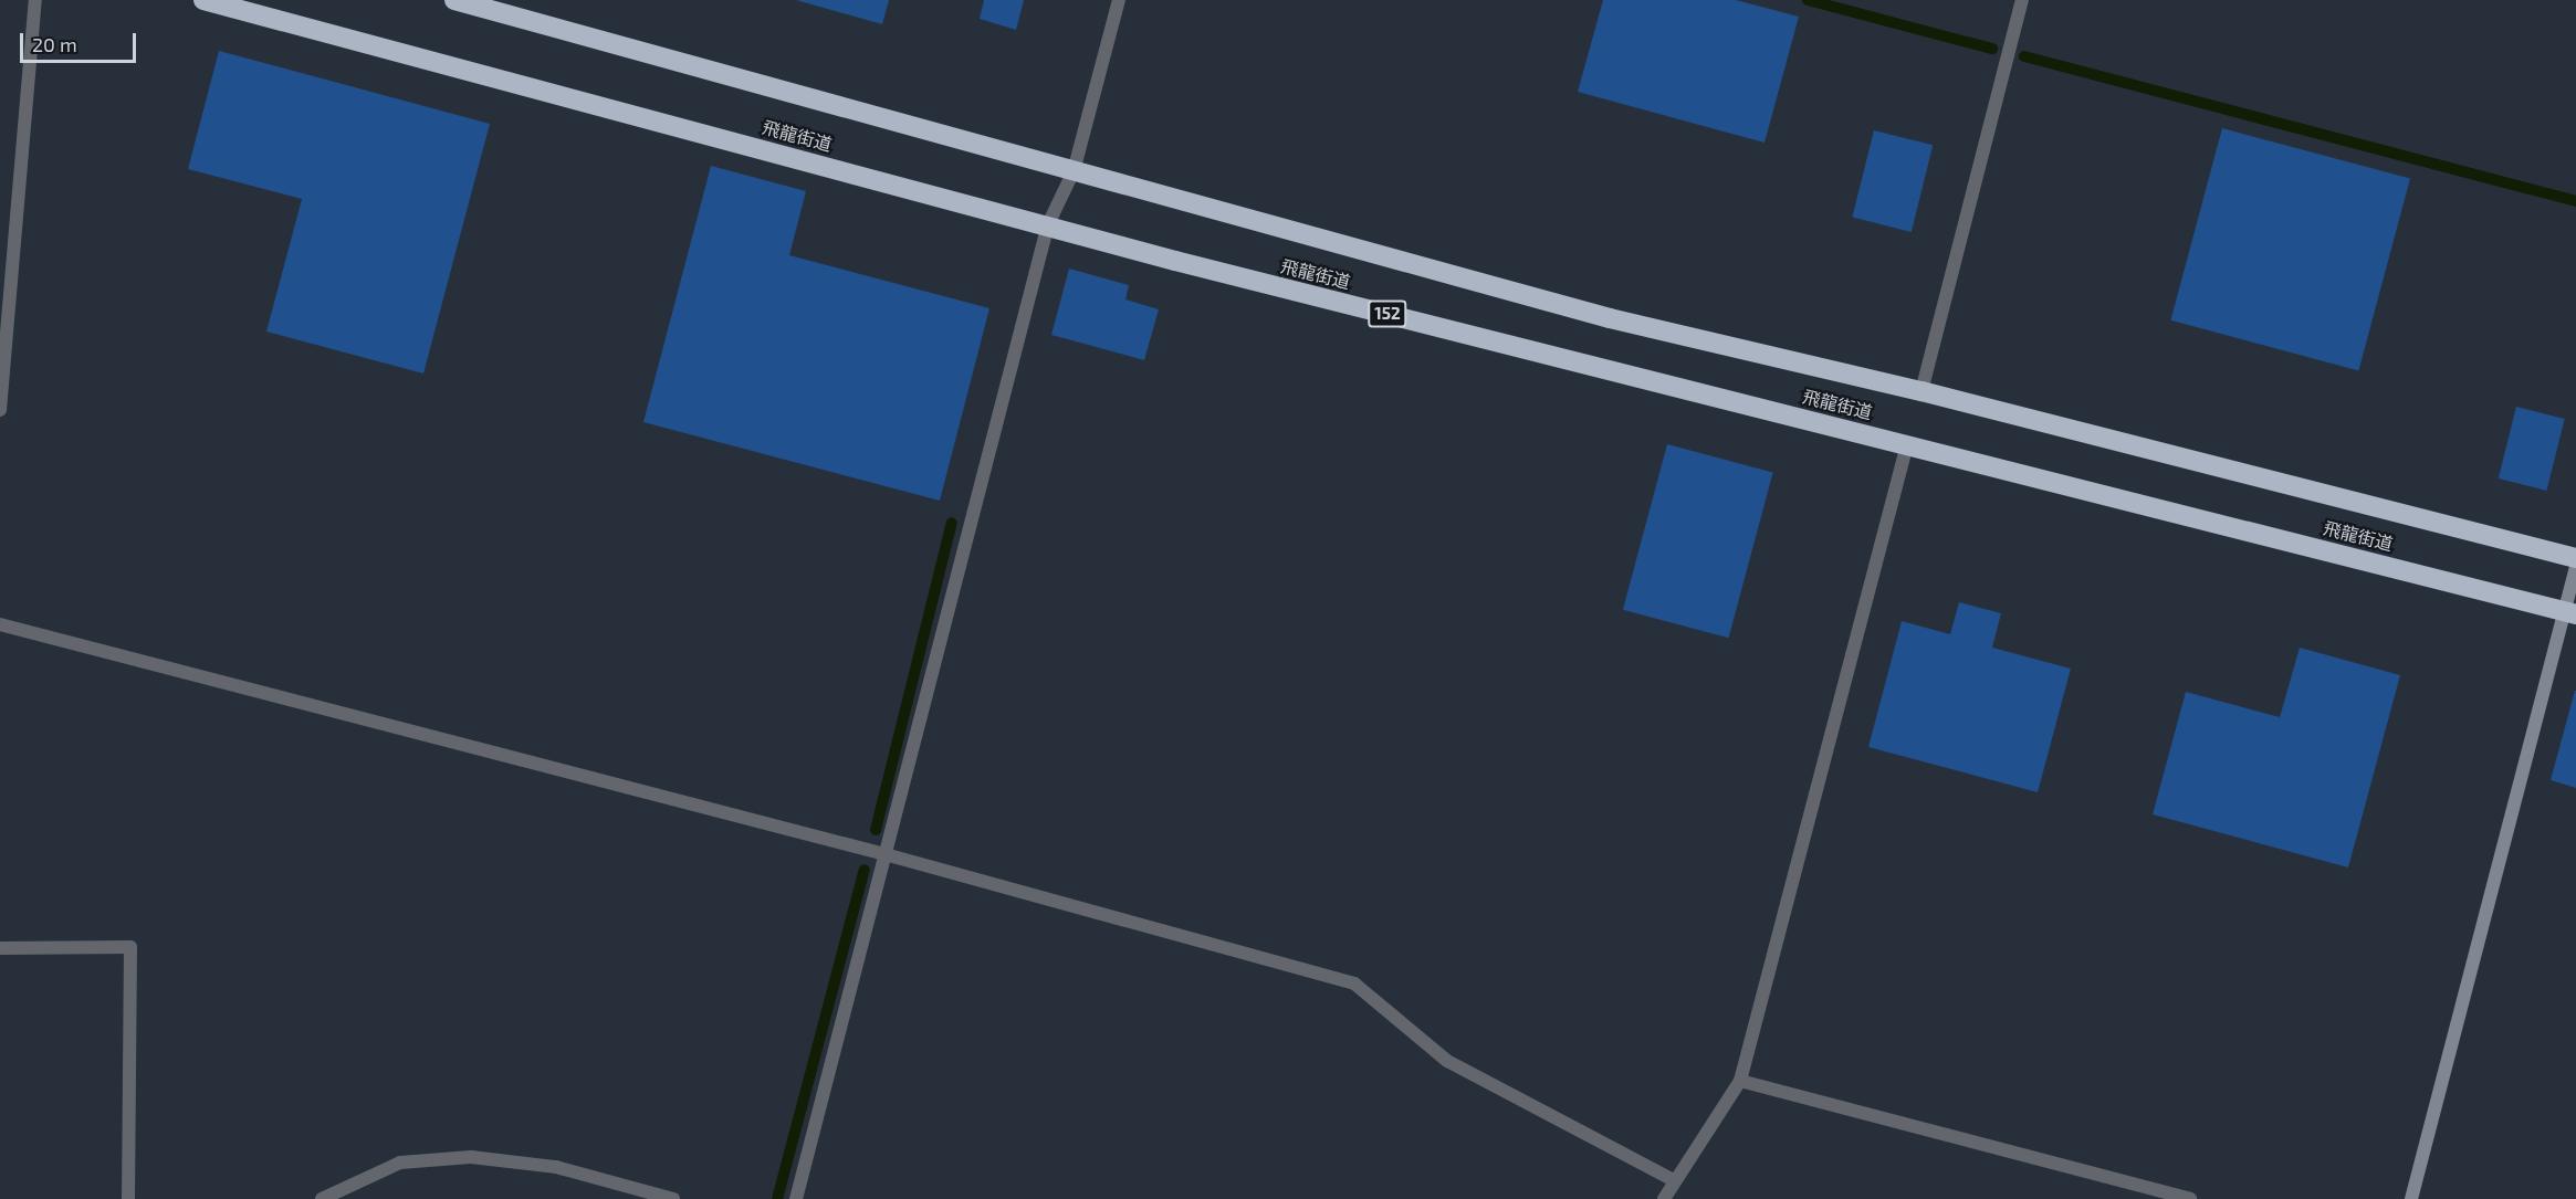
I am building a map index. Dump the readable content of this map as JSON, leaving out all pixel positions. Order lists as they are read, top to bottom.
{
  "streets": {
    "highway": ["飛龍街道", "152"]
  },
  "scale_bar": "20 m"
}
